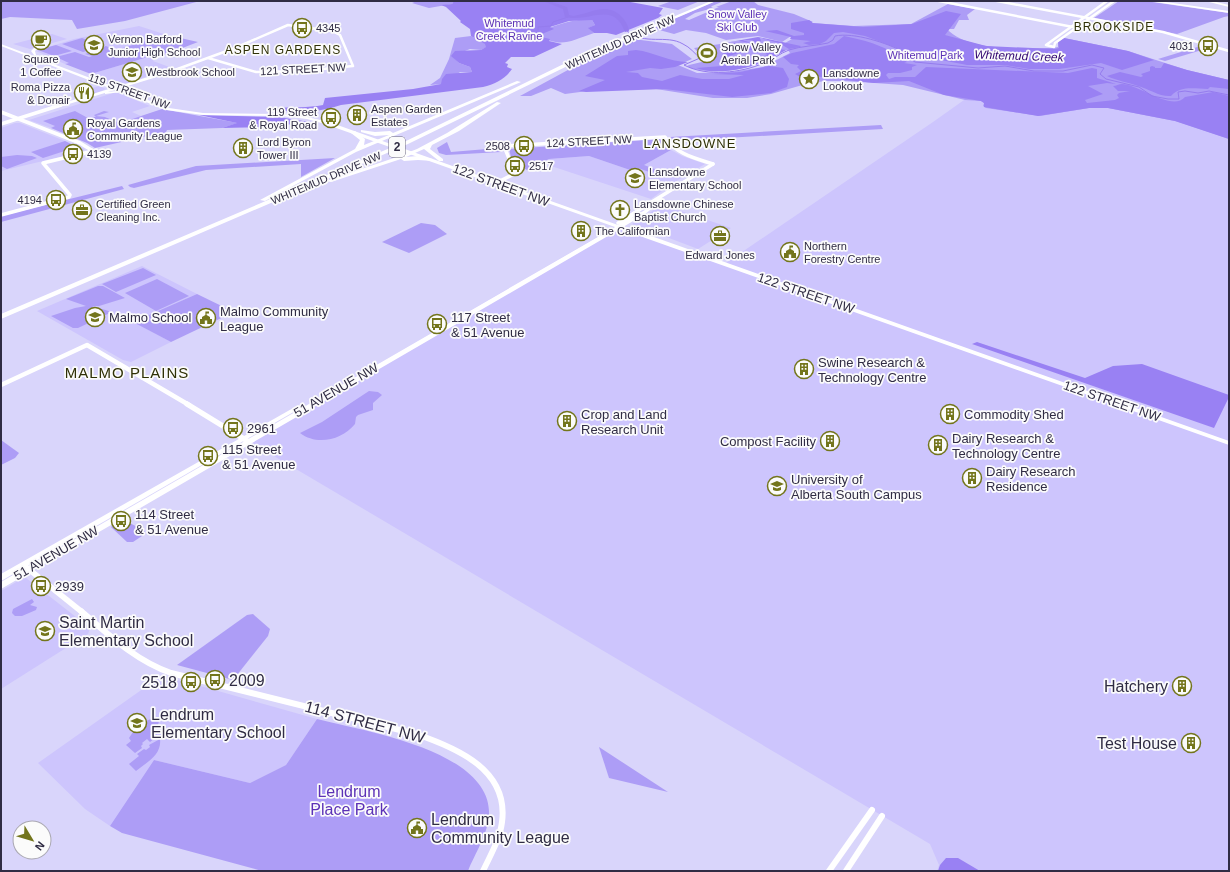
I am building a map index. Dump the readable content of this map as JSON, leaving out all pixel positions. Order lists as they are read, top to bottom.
{
  "streets": {
    "highway": ["WHITEMUD DRIVE NW", "2"],
    "main road": ["119 STREET NW", "122 STREET NW", "51 AVENUE NW"],
    "street": ["121 STREET NW", "124 STREET NW", "114 STREET NW"]
  },
  "crossings": [
    ["119 STREET NW", "122 STREET NW"],
    ["124 STREET NW", "122 STREET NW"],
    ["124 STREET NW", "51 AVENUE NW"],
    ["122 STREET NW", "51 AVENUE NW"],
    ["51 AVENUE NW", "114 STREET NW"]
  ],
  "districts": [
    "BROOKSIDE",
    "ASPEN GARDENS",
    "LANSDOWNE",
    "MALMO PLAINS"
  ],
  "water": ["Whitemud Creek"],
  "parks": [
    "Snow Valley Ski Club",
    "Whitemud Creek Ravine",
    "Whitemud Park",
    "Lendrum Place Park"
  ],
  "places": {
    "bus stop": [
      "4345",
      "4031",
      "119 Street & Royal Road",
      "2508",
      "4139",
      "2517",
      "4194",
      "117 Street & 51 Avenue",
      "2961",
      "115 Street & 51 Avenue",
      "114 Street & 51 Avenue",
      "2939",
      "2009",
      "2518"
    ],
    "cafe": ["Square 1 Coffee"],
    "school or university": [
      "Vernon Barford Junior High School",
      "Westbrook School",
      "Lansdowne Elementary School",
      "Malmo School",
      "University of Alberta South Campus",
      "Saint Martin Elementary School",
      "Lendrum Elementary School"
    ],
    "sports": ["Snow Valley Aerial Park"],
    "place": ["Lansdowne Lookout"],
    "restaurant": ["Roma Pizza & Donair"],
    "building": [
      "Aspen Garden Estates",
      "Lord Byron Tower III",
      "The Californian",
      "Swine Research & Technology Centre",
      "Commodity Shed",
      "Crop and Land Research Unit",
      "Compost Facility",
      "Dairy Research & Technology Centre",
      "Dairy Research Residence",
      "Hatchery",
      "Test House"
    ],
    "public building": [
      "Royal Gardens Community League",
      "Northern Forestry Centre",
      "Malmo Community League",
      "Lendrum Community League"
    ],
    "office": ["Certified Green Cleaning Inc.", "Edward Jones"],
    "church": ["Lansdowne Chinese Baptist Church"]
  },
  "north": "bottom right"
}
